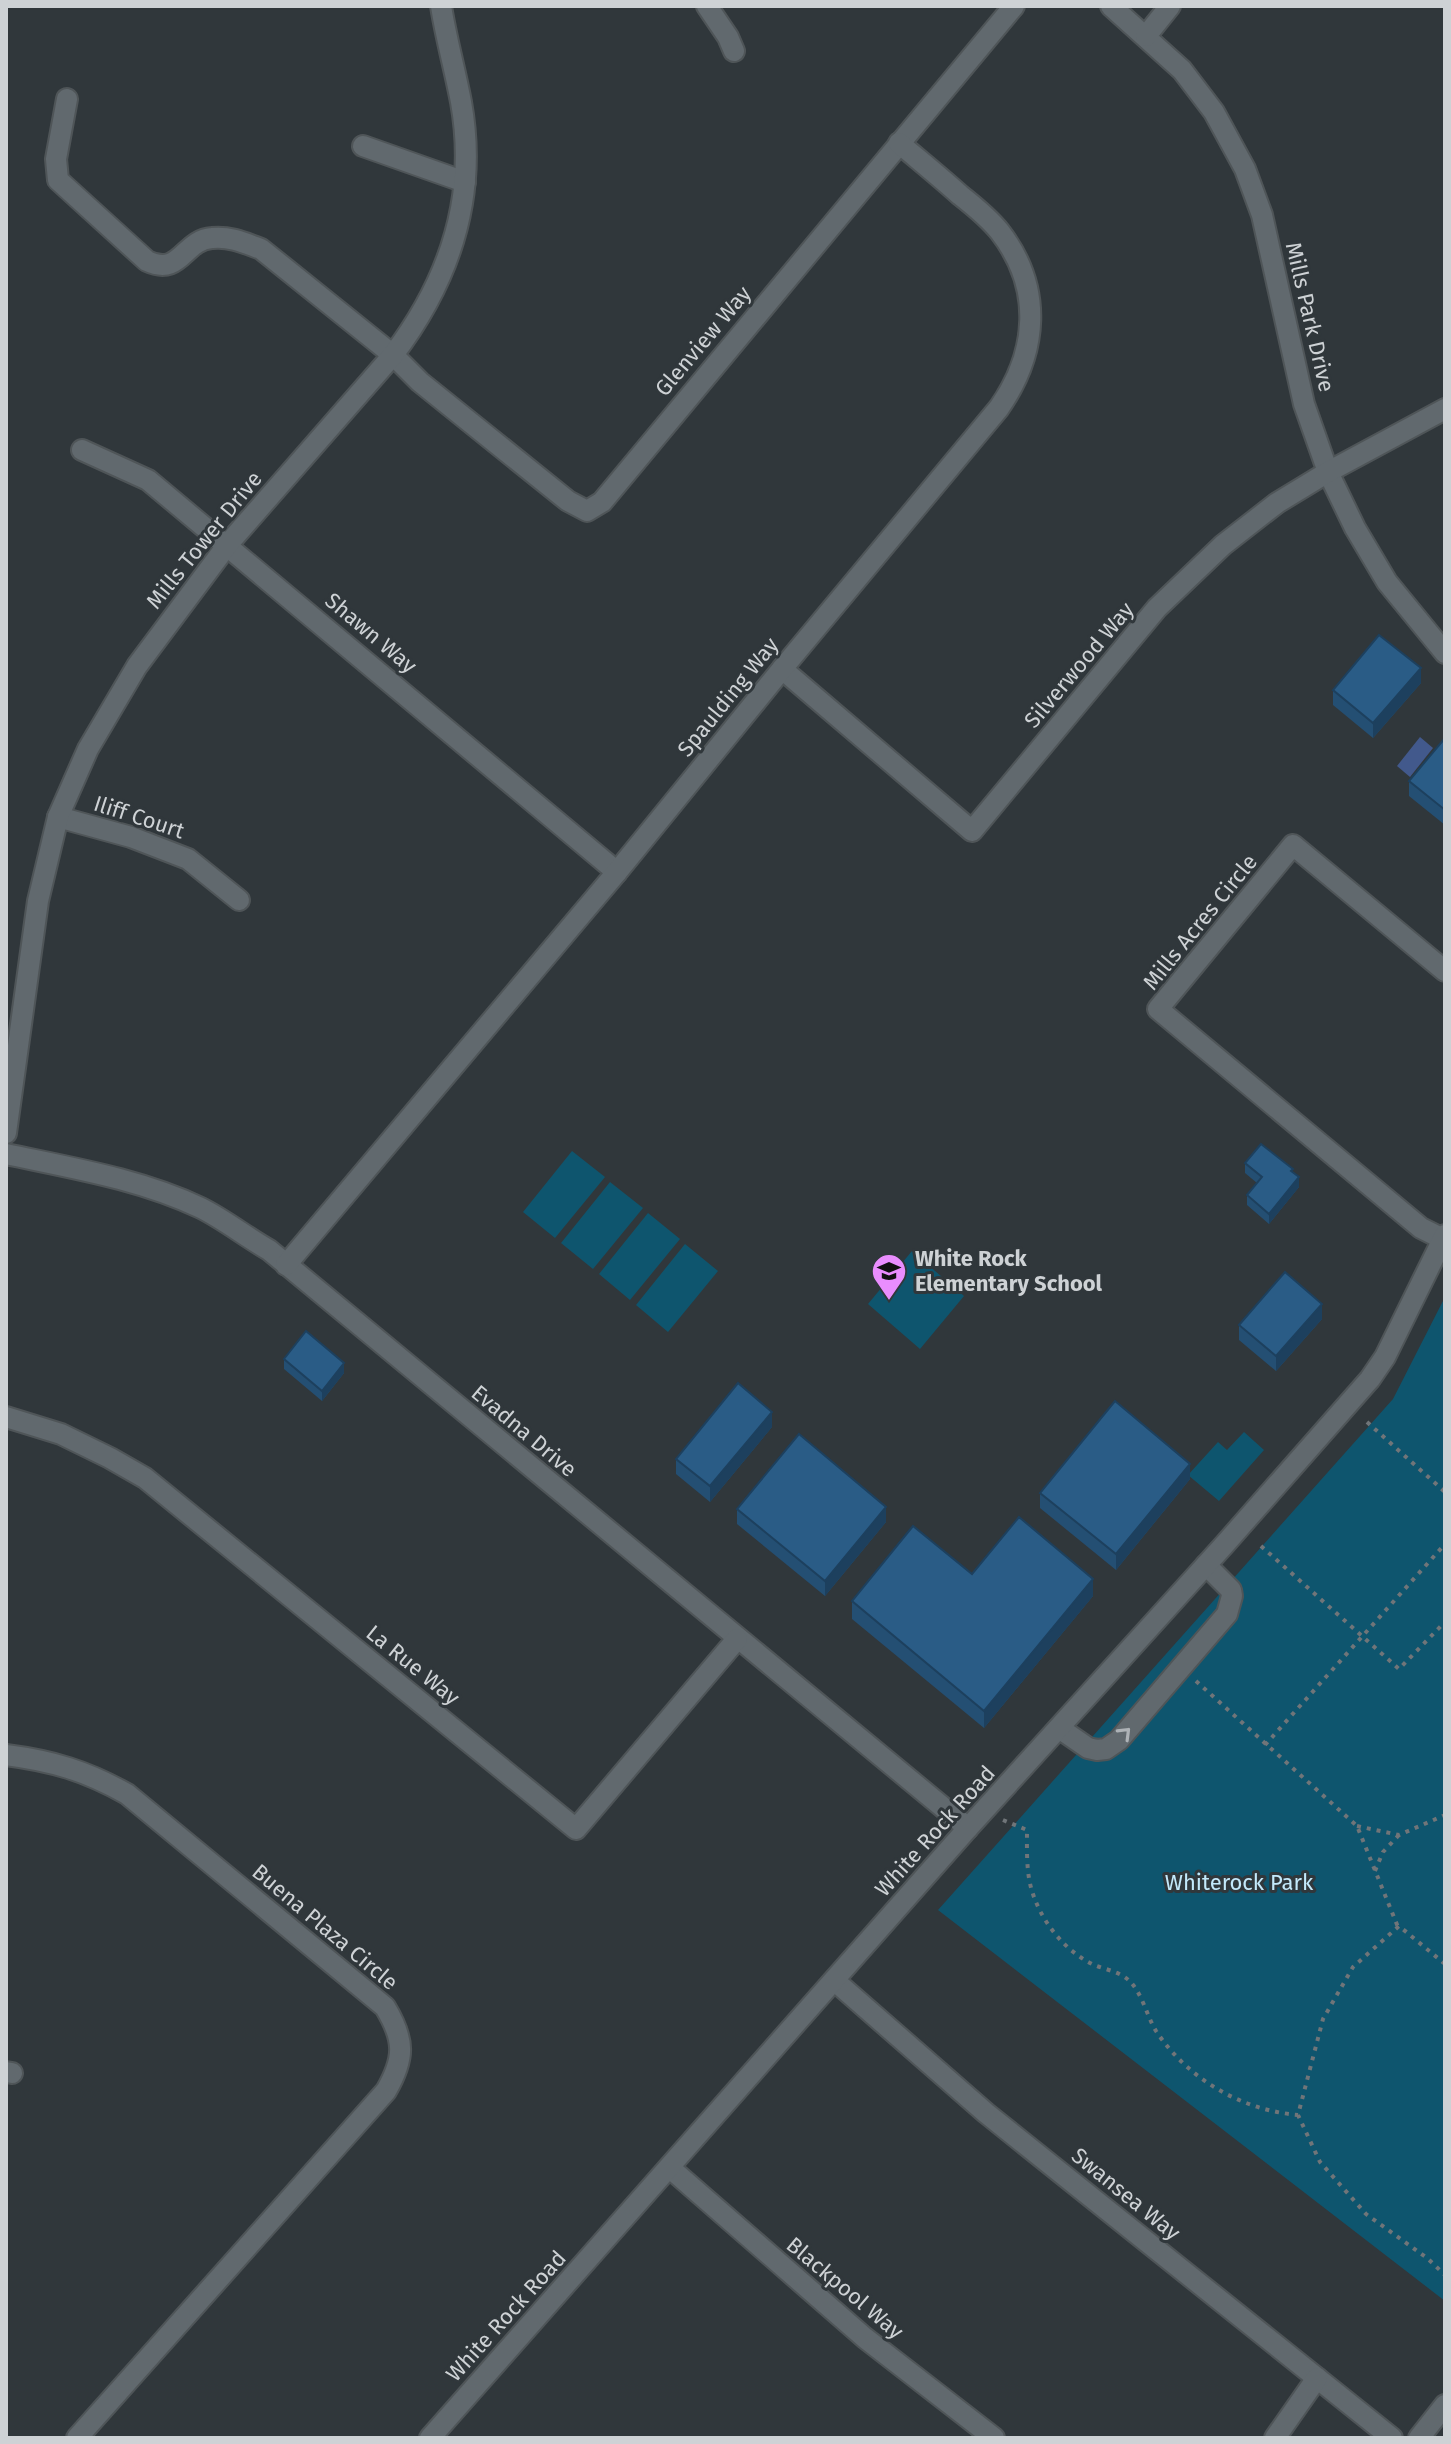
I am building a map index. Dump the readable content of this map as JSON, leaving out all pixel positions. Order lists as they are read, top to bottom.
{
  "streets": {
    "street": [
      "Mills Park Drive",
      "Glenview Way",
      "Mills Tower Drive",
      "Shawn Way",
      "Silverwood Way",
      "Spaulding Way",
      "Iliff Court",
      "Mills Acres Circle",
      "Evadna Drive",
      "La Rue Way",
      "White Rock Road",
      "Buena Plaza Circle",
      "Swansea Way",
      "Blackpool Way"
    ]
  },
  "crossings": [
    ["Mills Park Drive", "Silverwood Way"],
    ["Glenview Way", "Mills Tower Drive"],
    ["Glenview Way", "Spaulding Way"],
    ["Mills Tower Drive", "Shawn Way"],
    ["Mills Tower Drive", "Iliff Court"],
    ["Shawn Way", "Spaulding Way"],
    ["Silverwood Way", "Spaulding Way"],
    ["Spaulding Way", "Evadna Drive"],
    ["Mills Acres Circle", "White Rock Road"],
    ["Evadna Drive", "La Rue Way"],
    ["Evadna Drive", "White Rock Road"],
    ["White Rock Road", "Swansea Way"],
    ["White Rock Road", "Blackpool Way"]
  ],
  "parks": ["Whiterock Park"],
  "places": {
    "school or university": ["White Rock Elementary School"]
  }
}
